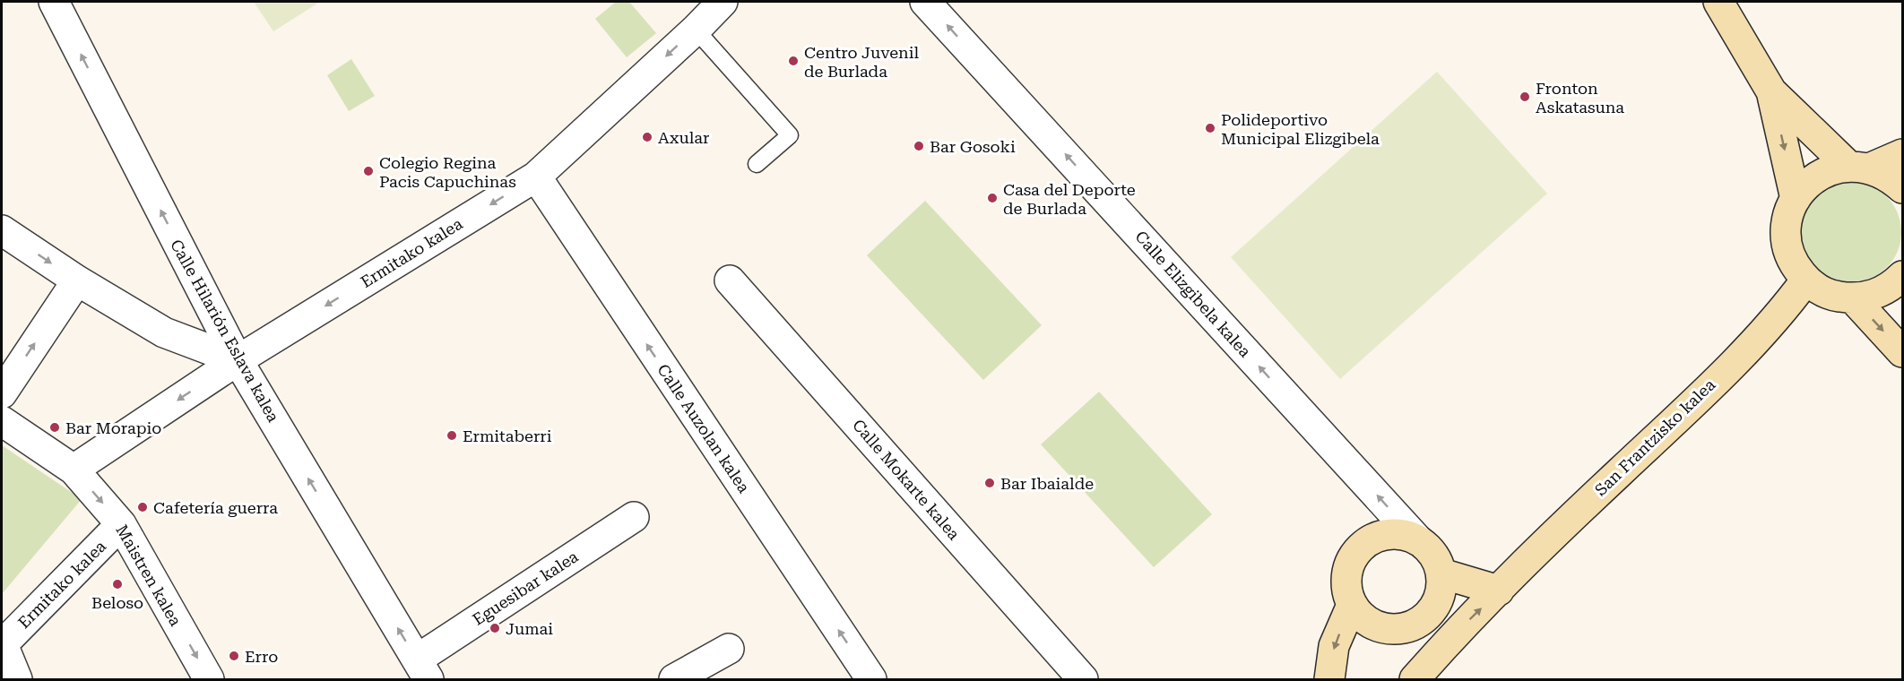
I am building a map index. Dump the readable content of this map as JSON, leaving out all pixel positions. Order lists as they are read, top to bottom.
{
  "streets": {
    "street": [
      "Ermitako kalea",
      "Calle Elizgibela kalea",
      "Calle Hilarión Eslava kalea",
      "Calle Auzolan kalea",
      "San Frantzisko kalea",
      "Calle Mokarte kalea",
      "Maistren kalea",
      "Eguesibar kalea"
    ]
  },
  "crossings": [
    ["Ermitako kalea", "Calle Hilarión Eslava kalea"],
    ["Ermitako kalea", "Calle Auzolan kalea"],
    ["Ermitako kalea", "Maistren kalea"],
    ["Calle Hilarión Eslava kalea", "Eguesibar kalea"]
  ],
  "one_way": [
    "Ermitako kalea",
    "Calle Elizgibela kalea",
    "Calle Hilarión Eslava kalea",
    "Calle Auzolan kalea",
    "Maistren kalea"
  ],
  "places": [
    "Centro Juvenil de Burlada",
    "Fronton Askatasuna",
    "Polideportivo Municipal Elizgibela",
    "Axular",
    "Bar Gosoki",
    "Colegio Regina Pacis Capuchinas",
    "Casa del Deporte de Burlada",
    "Bar Morapio",
    "Ermitaberri",
    "Bar Ibaialde",
    "Cafetería guerra",
    "Beloso",
    "Jumai",
    "Erro"
  ]
}
